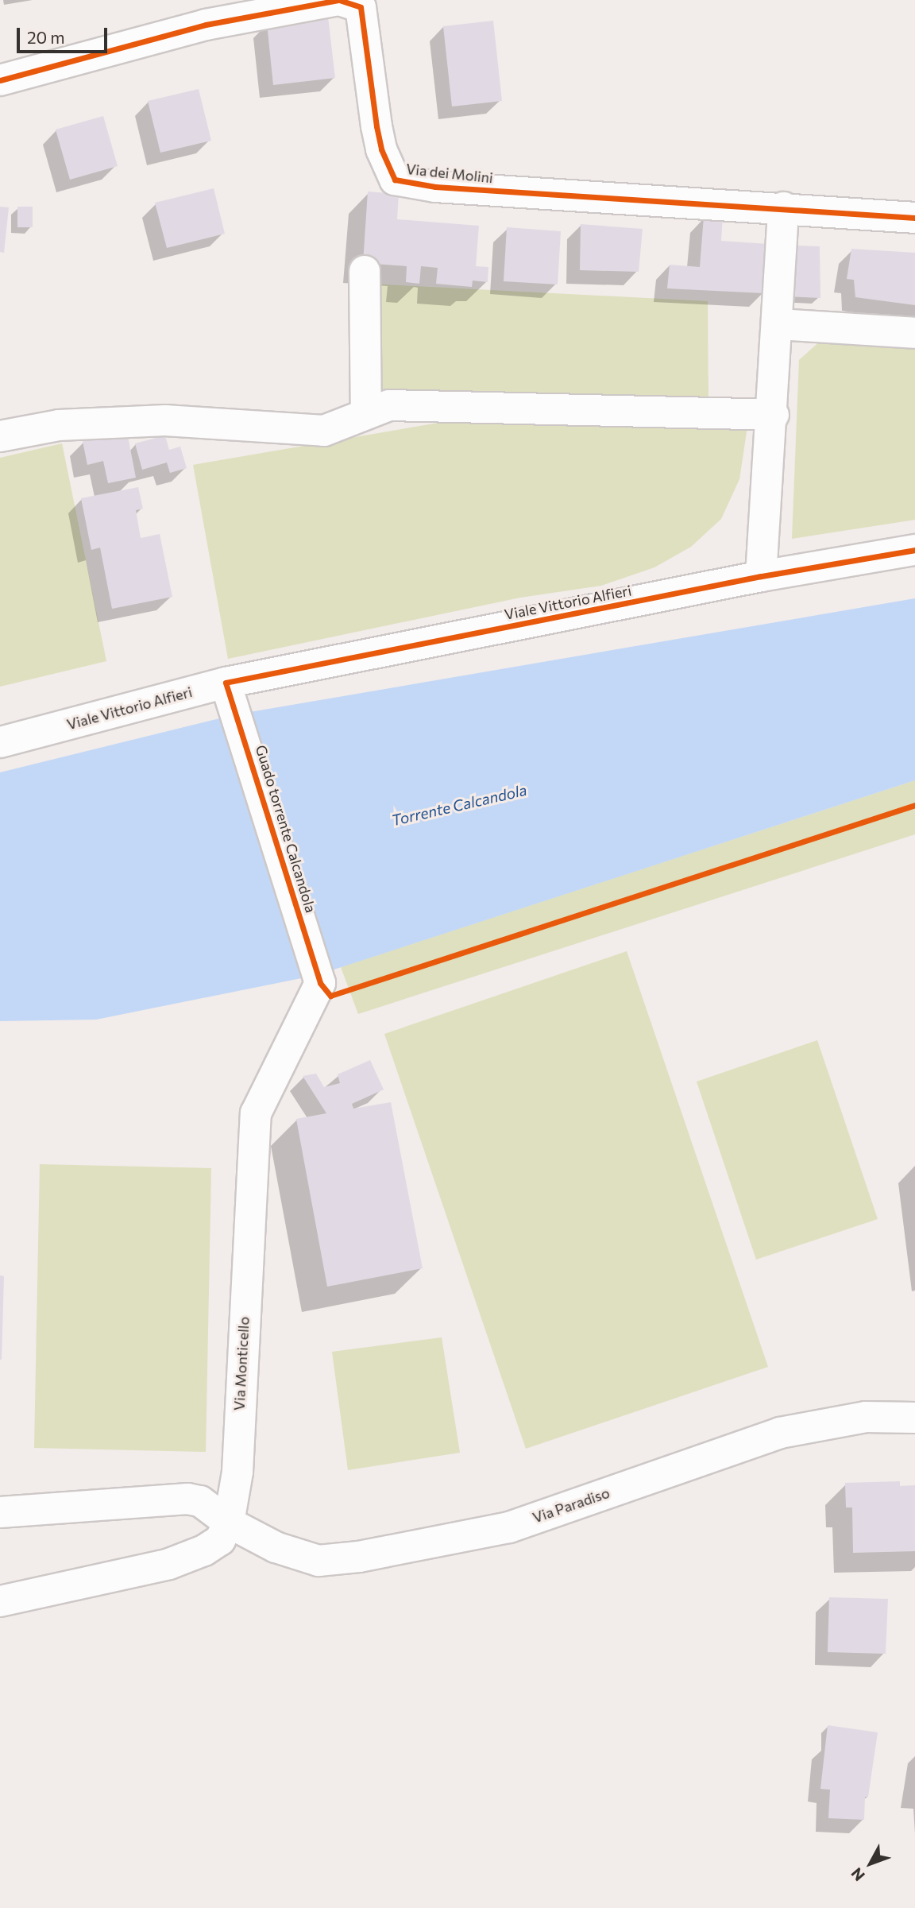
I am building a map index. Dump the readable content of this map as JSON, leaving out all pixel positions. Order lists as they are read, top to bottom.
{
  "streets": {
    "street": [
      "Via dei Molini",
      "Viale Vittorio Alfieri",
      "Guado torrente Calcandola",
      "Via Monticello",
      "Via Paradiso"
    ]
  },
  "crossings": [
    ["Viale Vittorio Alfieri", "Guado torrente Calcandola"],
    ["Guado torrente Calcandola", "Via Monticello"],
    ["Via Monticello", "Via Paradiso"]
  ],
  "water": ["Torrente Calcandola"],
  "scale_bar": "20 m",
  "north": "bottom left"
}
